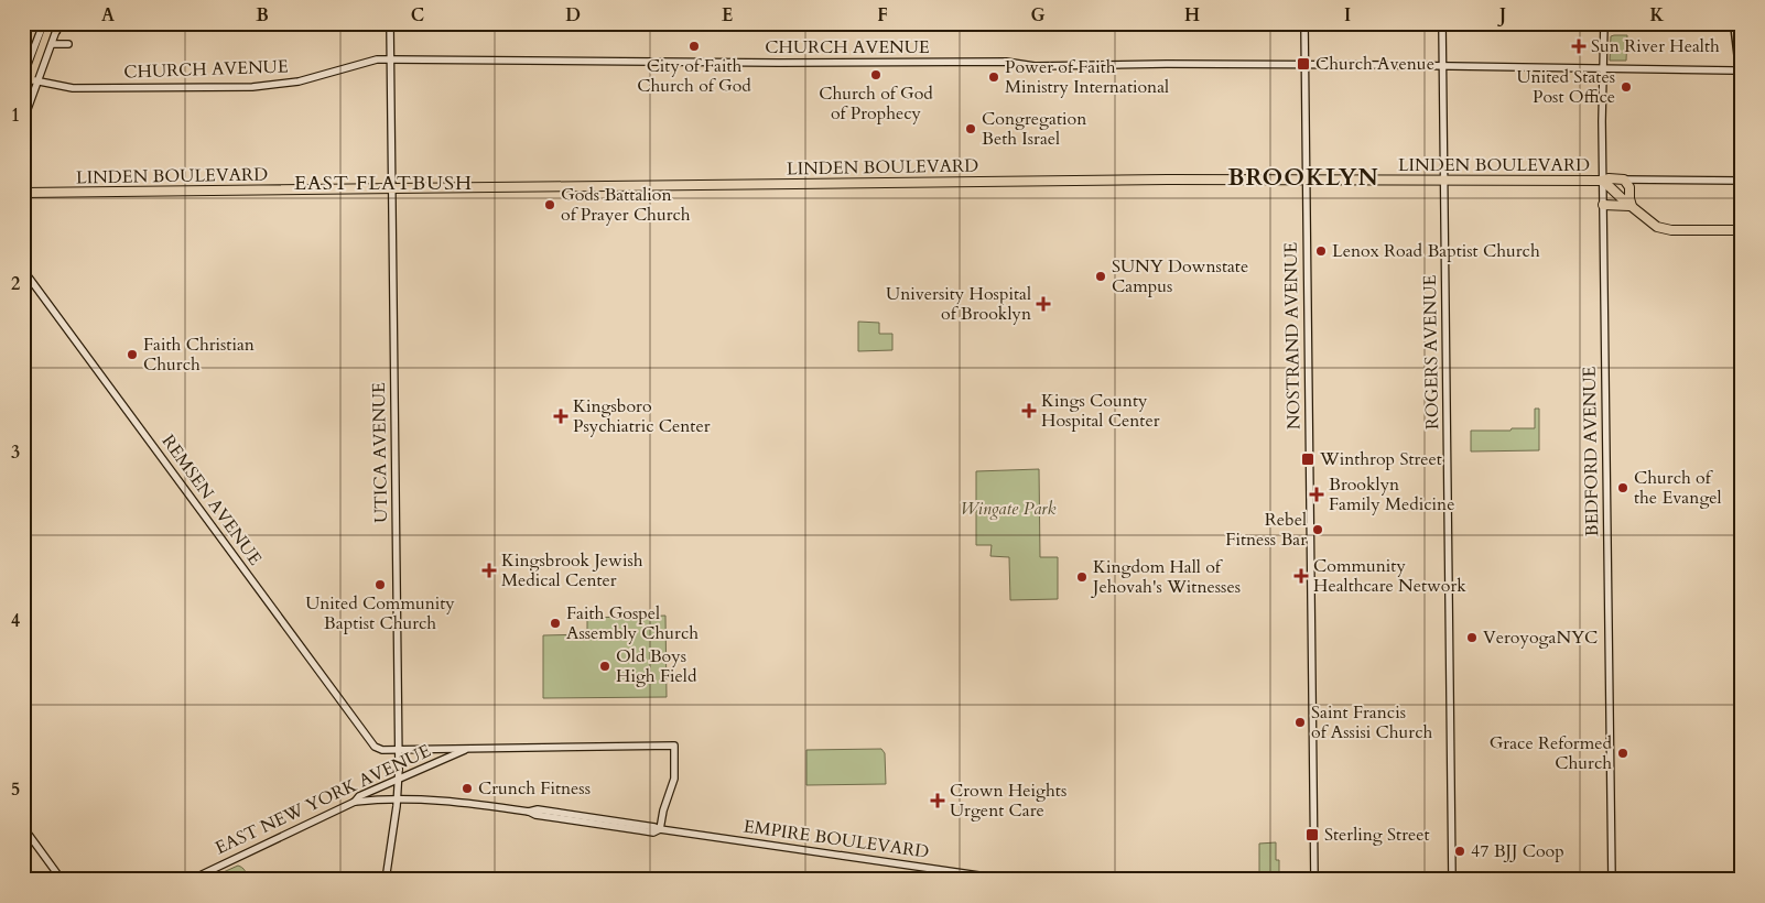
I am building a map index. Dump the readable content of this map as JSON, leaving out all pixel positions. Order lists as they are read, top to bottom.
{
  "streets": {
    "highway": ["LINDEN BOULEVARD"],
    "main road": [
      "CHURCH AVENUE",
      "NOSTRAND AVENUE",
      "ROGERS AVENUE",
      "BEDFORD AVENUE",
      "UTICA AVENUE",
      "REMSEN AVENUE",
      "EAST NEW YORK AVENUE",
      "EMPIRE BOULEVARD"
    ]
  },
  "crossings": [
    ["CHURCH AVENUE", "NOSTRAND AVENUE"],
    ["CHURCH AVENUE", "ROGERS AVENUE"],
    ["CHURCH AVENUE", "BEDFORD AVENUE"],
    ["CHURCH AVENUE", "UTICA AVENUE"],
    ["LINDEN BOULEVARD", "NOSTRAND AVENUE"],
    ["LINDEN BOULEVARD", "ROGERS AVENUE"],
    ["LINDEN BOULEVARD", "BEDFORD AVENUE"],
    ["LINDEN BOULEVARD", "UTICA AVENUE"],
    ["UTICA AVENUE", "EAST NEW YORK AVENUE"],
    ["UTICA AVENUE", "EMPIRE BOULEVARD"],
    ["REMSEN AVENUE", "EAST NEW YORK AVENUE"],
    ["EAST NEW YORK AVENUE", "EMPIRE BOULEVARD"]
  ],
  "districts": ["BROOKLYN", "EAST FLATBUSH"],
  "parks": ["Wingate Park"],
  "places": {
    "other": [
      "City of Faith Church of God",
      "Church of God of Prophecy",
      "Power of Faith Ministry International",
      "United States Post Office",
      "Congregation Beth Israel",
      "Gods Battalion of Prayer Church",
      "Lenox Road Baptist Church",
      "SUNY Downstate Campus",
      "Faith Christian Church",
      "Church of the Evangel",
      "Rebel Fitness Bar",
      "Kingdom Hall of Jehovah's Witnesses",
      "United Community Baptist Church",
      "Faith Gospel Assembly Church",
      "VeroyogaNYC",
      "Old Boys High Field",
      "Saint Francis of Assisi Church",
      "Grace Reformed Church",
      "Crunch Fitness",
      "47 BJJ Coop"
    ],
    "health": [
      "Sun River Health",
      "University Hospital of Brooklyn",
      "Kings County Hospital Center",
      "Kingsboro Psychiatric Center",
      "Brooklyn Family Medicine",
      "Kingsbrook Jewish Medical Center",
      "Community Healthcare Network",
      "Crown Heights Urgent Care"
    ],
    "transit": ["Church Avenue", "Winthrop Street", "Sterling Street"]
  },
  "grid": {
    "columns": [
      "A",
      "B",
      "C",
      "D",
      "E",
      "F",
      "G",
      "H",
      "I",
      "J",
      "K"
    ],
    "rows": [
      "1",
      "2",
      "3",
      "4",
      "5"
    ]
  }
}
